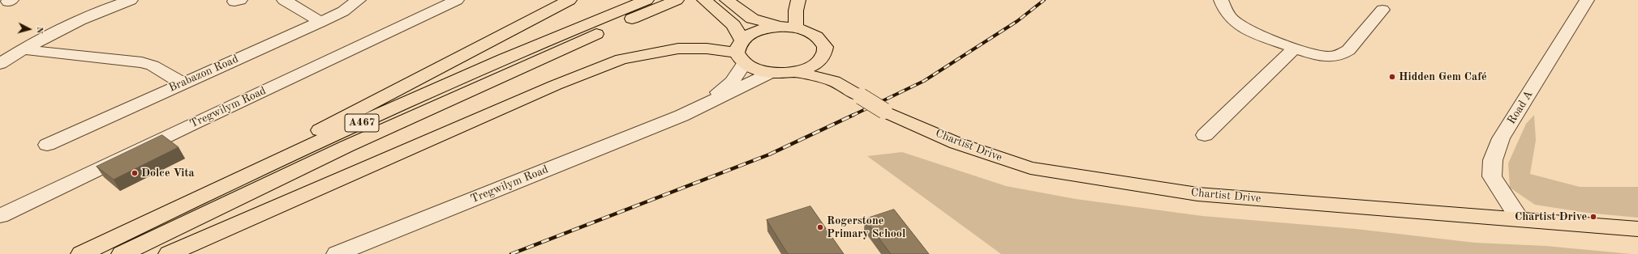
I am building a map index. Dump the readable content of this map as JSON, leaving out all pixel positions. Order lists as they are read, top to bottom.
{
  "streets": {
    "main road": ["A467", "Chartist Drive"],
    "street": ["Brabazon Road", "Tregwilym Road", "Road A"]
  },
  "crossings": [
    ["Tregwilym Road", "Chartist Drive"],
    ["Road A", "Chartist Drive"]
  ],
  "places": [
    "Hidden Gem Café",
    "Dolce Vita",
    "Chartist Drive",
    "Rogerstone Primary School"
  ],
  "north": "right"
}
